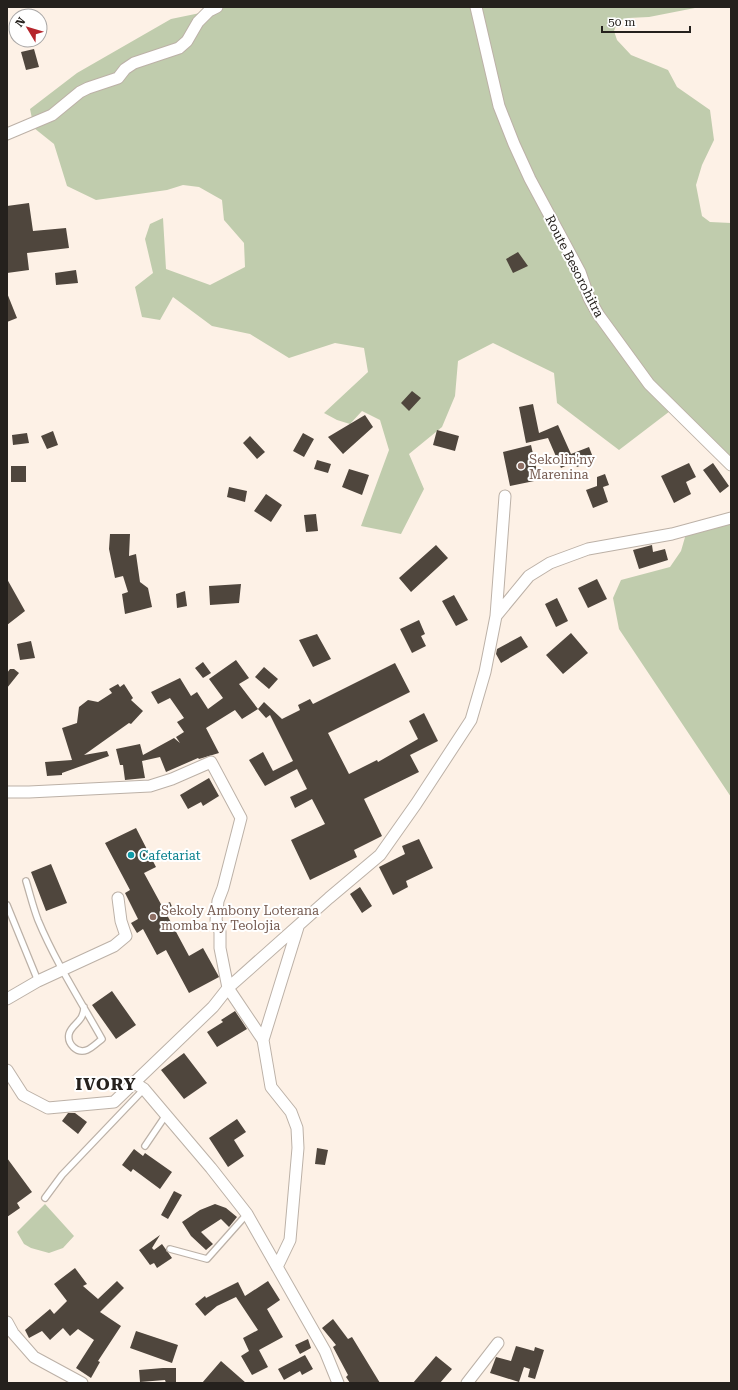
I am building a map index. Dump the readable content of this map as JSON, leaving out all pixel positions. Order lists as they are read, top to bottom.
{
  "streets": {
    "street": ["Route Besorohitra"]
  },
  "districts": ["IVORY"],
  "places": ["Sekolin'ny Marenina", "Cafetariat", "Sekoly Ambony Loterana momba ny Teolojia"],
  "scale_bar": "50 m",
  "north": "top left"
}
